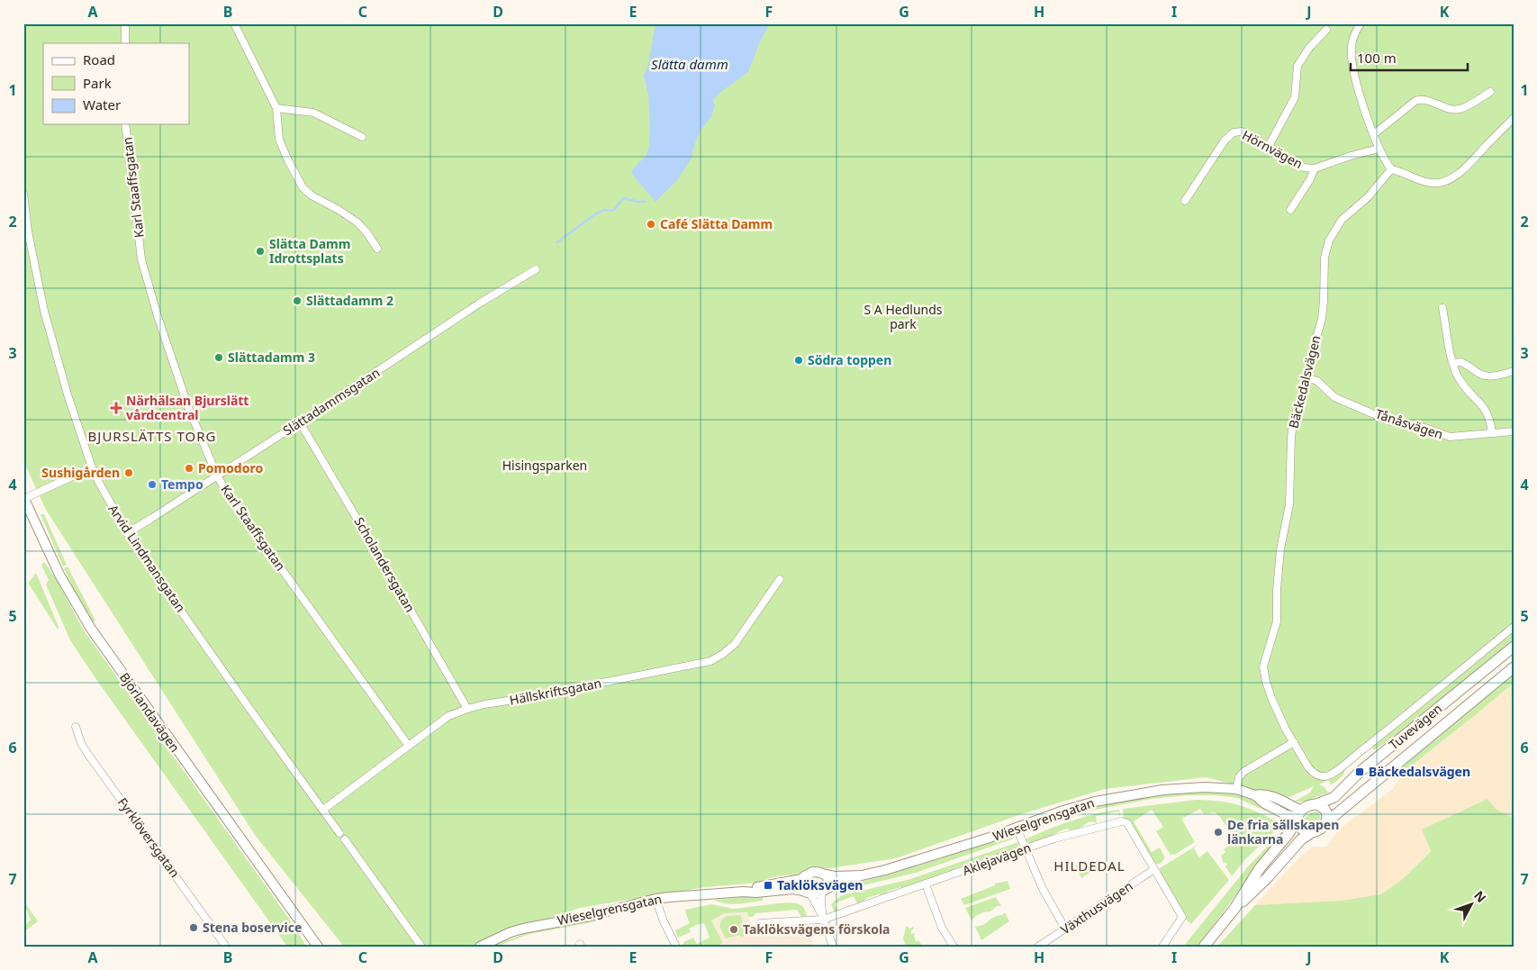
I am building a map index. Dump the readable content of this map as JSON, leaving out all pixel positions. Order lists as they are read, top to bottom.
{
  "streets": {
    "main road": ["Tuvevägen"],
    "street": [
      "Hörnvägen",
      "Karl Staaffsgatan",
      "Bäckedalsvägen",
      "Slättadammsgatan",
      "Tånåsvägen",
      "Arvid Lindmansgatan",
      "Scholandersgatan",
      "Hällskriftsgatan",
      "Björlandavägen",
      "Wieselgrensgatan",
      "Fyrklöversgatan",
      "Aklejavägen",
      "Växthusvägen"
    ]
  },
  "crossings": [
    ["Karl Staaffsgatan", "Slättadammsgatan"],
    ["Karl Staaffsgatan", "Hällskriftsgatan"],
    ["Bäckedalsvägen", "Tånåsvägen"],
    ["Slättadammsgatan", "Arvid Lindmansgatan"],
    ["Slättadammsgatan", "Scholandersgatan"],
    ["Arvid Lindmansgatan", "Hällskriftsgatan"],
    ["Scholandersgatan", "Hällskriftsgatan"],
    ["Tuvevägen", "Wieselgrensgatan"],
    ["Aklejavägen", "Växthusvägen"]
  ],
  "districts": ["BJURSLÄTTS TORG", "HILDEDAL"],
  "water": ["Slätta damm"],
  "parks": ["S A Hedlunds park", "Hisingsparken"],
  "places": {
    "other": [
      "Café Slätta Damm",
      "Slätta Damm Idrottsplats",
      "Slättadamm 2",
      "Slättadamm 3",
      "Södra toppen",
      "Pomodoro",
      "Sushigården",
      "Tempo",
      "De fria sällskapen länkarna",
      "Stena boservice",
      "Taklöksvägens förskola"
    ],
    "health": ["Närhälsan Bjurslätt vårdcentral"],
    "transit": ["Bäckedalsvägen", "Taklöksvägen"]
  },
  "legend": ["Road", "Park", "Water"],
  "scale_bar": "100 m",
  "north": "top right",
  "grid": {
    "columns": [
      "A",
      "B",
      "C",
      "D",
      "E",
      "F",
      "G",
      "H",
      "I",
      "J",
      "K"
    ],
    "rows": [
      "1",
      "2",
      "3",
      "4",
      "5",
      "6",
      "7"
    ]
  }
}
